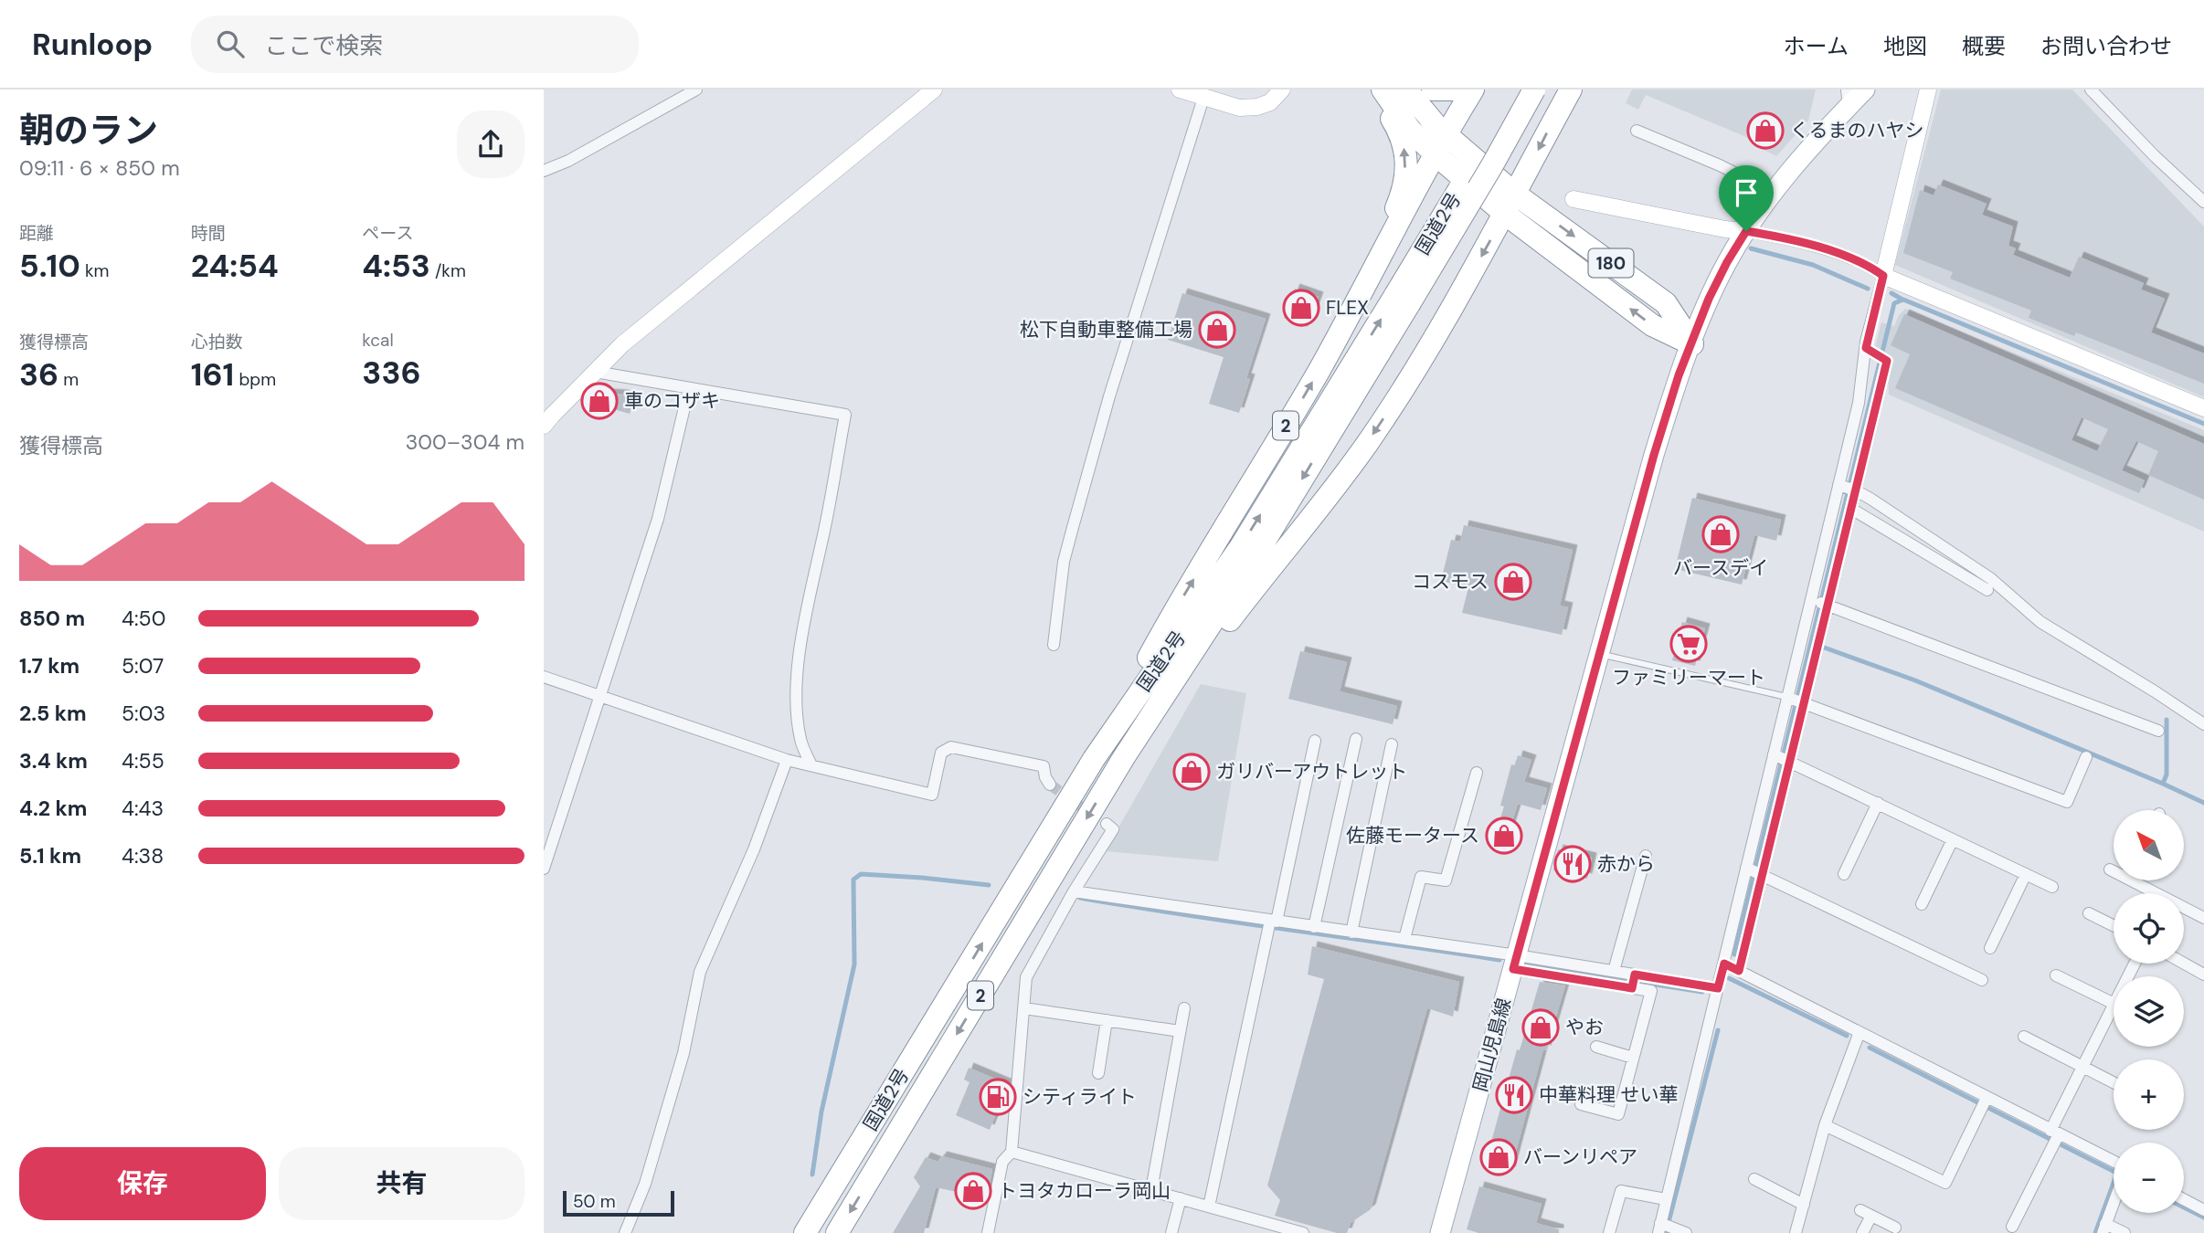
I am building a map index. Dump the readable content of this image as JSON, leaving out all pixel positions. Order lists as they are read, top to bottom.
{
  "streets": {
    "highway": ["国道2号", "180", "2"],
    "main road": ["岡山児島線"]
  },
  "crossings": [
    ["国道2号", "2"],
    ["180", "2"],
    ["180", "岡山児島線"]
  ],
  "places": {
    "shop": [
      "くるまのハヤシ",
      "FLEX",
      "松下自動車整備工場",
      "車のコザキ",
      "バースデイ",
      "コスモス",
      "ガリバーアウトレット",
      "佐藤モータース",
      "やお",
      "バーンリペア",
      "トヨタカローラ岡山"
    ],
    "supermarket": ["ファミリーマート"],
    "restaurant": ["赤から", "中華料理 せい華"],
    "fuel station": ["シティライト"]
  },
  "scale_bar": "50 m",
  "north": "top left",
  "page": {
    "header": "Runloop",
    "search": "ここで検索",
    "nav": [
      "ホーム",
      "地図",
      "概要",
      "お問い合わせ"
    ],
    "heading": ["朝のラン", "09:11 · 6 × 850 m"],
    "stats": [
      ["距離", "5.10 km"],
      ["時間", "24:54"],
      ["ペース", "4:53 /km"],
      ["獲得標高", "36 m"],
      ["心拍数", "161 bpm"],
      ["kcal", "336"]
    ],
    "chart": ["獲得標高", "300–304 m"],
    "list": [
      {
        "name": "850 m",
        "note": "4:50"
      },
      {
        "name": "1.7 km",
        "note": "5:07"
      },
      {
        "name": "2.5 km",
        "note": "5:03"
      },
      {
        "name": "3.4 km",
        "note": "4:55"
      },
      {
        "name": "4.2 km",
        "note": "4:43"
      },
      {
        "name": "5.1 km",
        "note": "4:38"
      }
    ],
    "map_buttons": ["+", "−"],
    "buttons": ["保存", "共有"],
    "scale": "50 m"
  }
}
